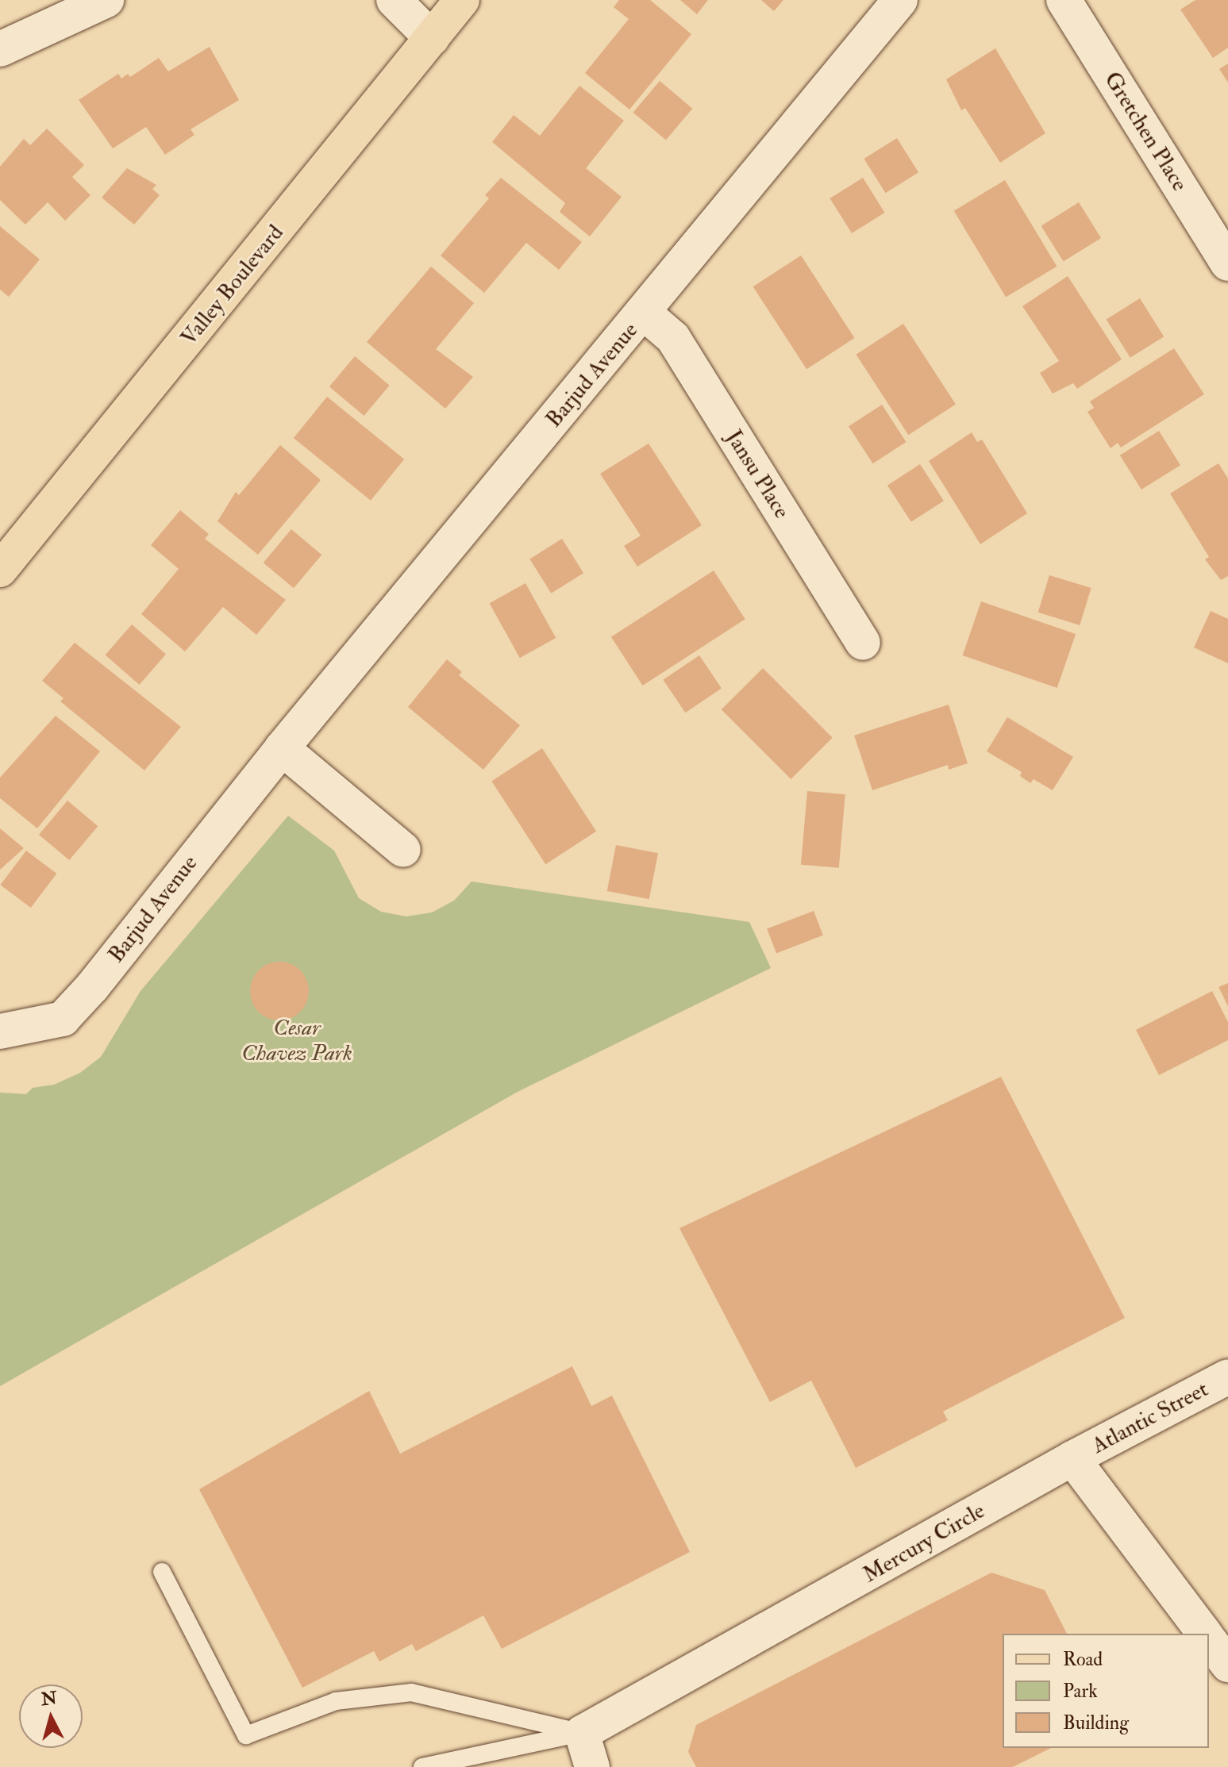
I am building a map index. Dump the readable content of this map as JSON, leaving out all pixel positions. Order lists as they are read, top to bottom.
{
  "streets": {
    "main road": ["Valley Boulevard"],
    "street": [
      "Gretchen Place",
      "Barjud Avenue",
      "Jansu Place",
      "Atlantic Street",
      "Mercury Circle"
    ]
  },
  "crossings": [
    ["Barjud Avenue", "Jansu Place"],
    ["Atlantic Street", "Mercury Circle"]
  ],
  "parks": ["Cesar Chavez Park"],
  "legend": ["Road", "Park", "Building"],
  "north": "top"
}
